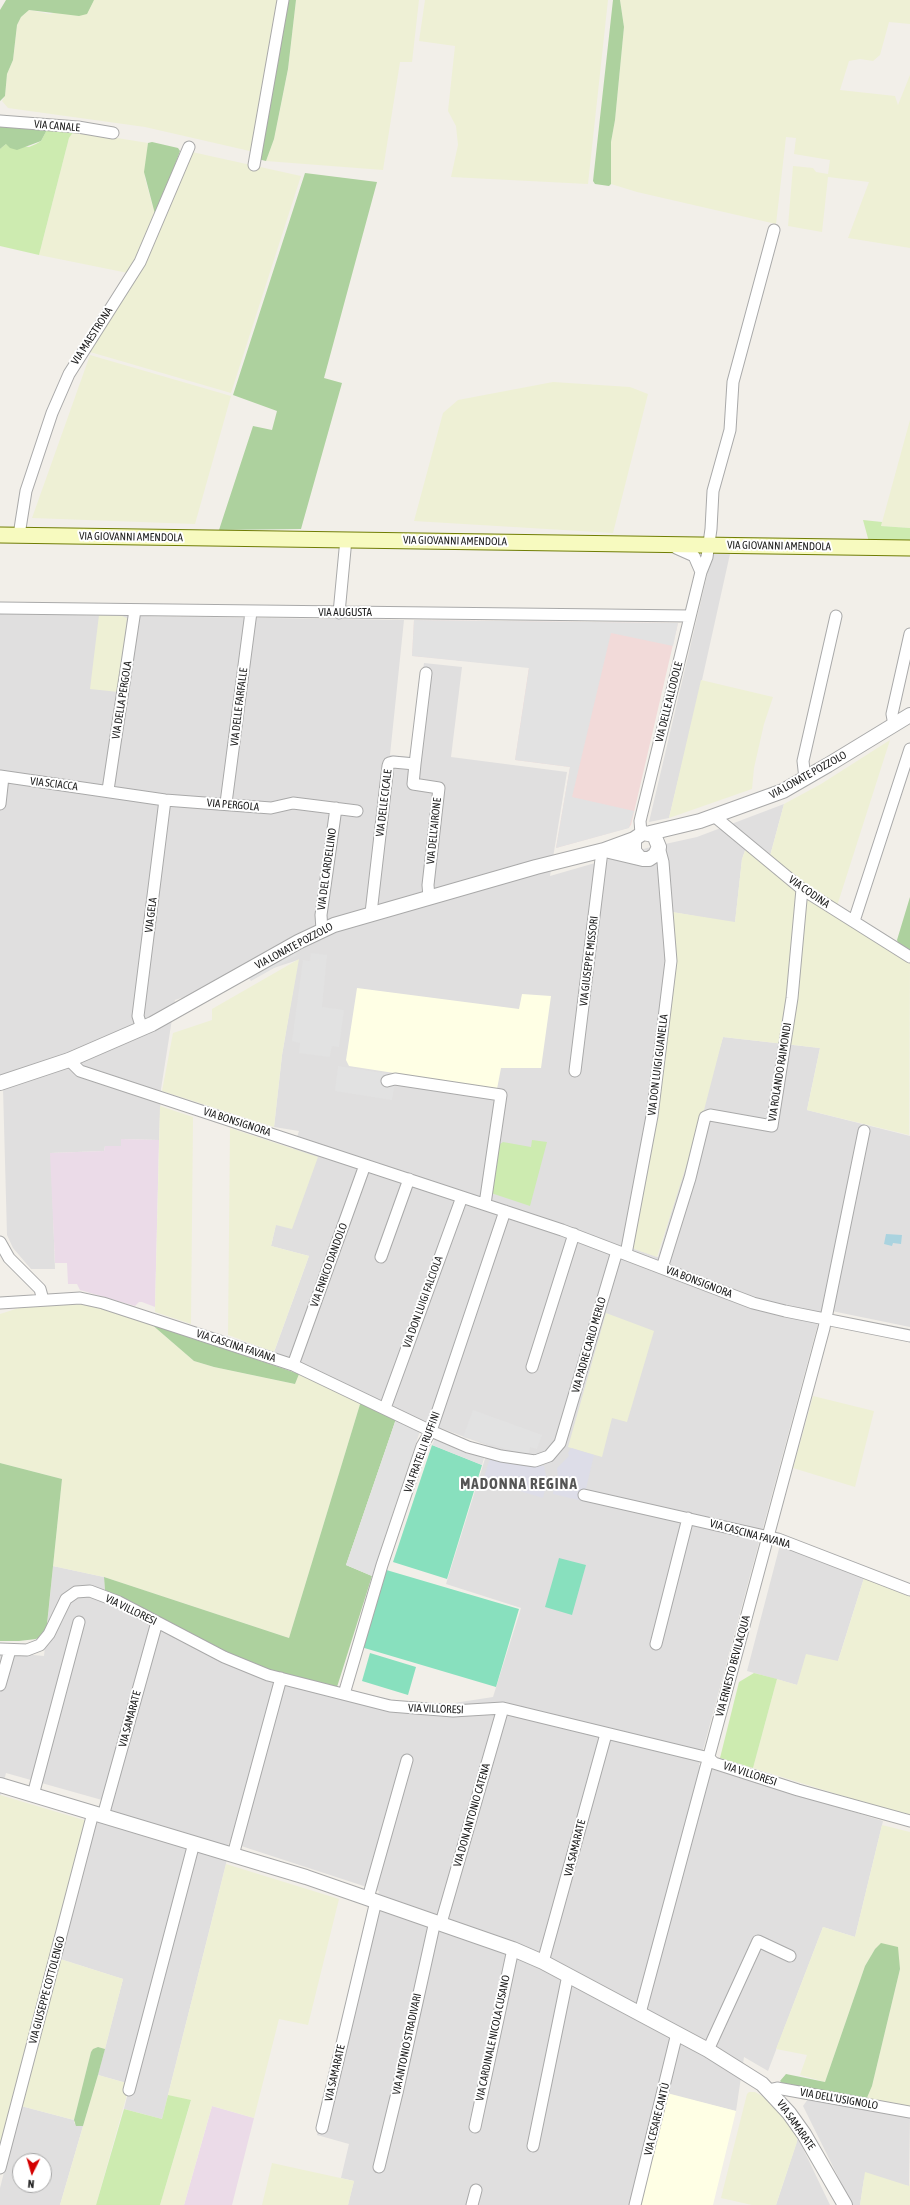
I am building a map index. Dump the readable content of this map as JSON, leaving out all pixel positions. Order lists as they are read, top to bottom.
{
  "streets": {
    "main road": ["VIA GIOVANNI AMENDOLA"],
    "street": [
      "VIA CANALE",
      "VIA MAESTRONA",
      "VIA AUGUSTA",
      "VIA DELLA PERGOLA",
      "VIA DELLE ALLODOLE",
      "VIA DELLE FARFALLE",
      "VIA LONATE POZZOLO",
      "VIA SCIACCA",
      "VIA DELLE CICALE",
      "VIA PERGOLA",
      "VIA DELL'AIRONE",
      "VIA DEL CARDELLINO",
      "VIA CODINA",
      "VIA GELA",
      "VIA GIUSEPPE MISSORI",
      "VIA DON LUIGI GUANELLA",
      "VIA ROLANDO RAIMONDI",
      "VIA BONSIGNORA",
      "VIA ENRICO DANDOLO",
      "VIA DON LUIGI FALCIOLA",
      "VIA PADRE CARLO MERLO",
      "VIA CASCINA FAVANA",
      "VIA FRATELLI RUFFINI",
      "VIA VILLORESI",
      "VIA ERNESTO BEVILACQUA",
      "VIA SAMARATE",
      "VIA DON ANTONIO CATENA",
      "VIA GIUSEPPE COTTOLENGO",
      "VIA CARDINALE NICOLA CUSANO",
      "VIA ANTONIO STRADIVARI",
      "VIA DELL'USIGNOLO",
      "VIA CESARE CANTÙ"
    ]
  },
  "crossings": [
    ["VIA MAESTRONA", "VIA GIOVANNI AMENDOLA"],
    ["VIA GIOVANNI AMENDOLA", "VIA DELLE ALLODOLE"],
    ["VIA AUGUSTA", "VIA DELLA PERGOLA"],
    ["VIA AUGUSTA", "VIA DELLE ALLODOLE"],
    ["VIA AUGUSTA", "VIA DELLE FARFALLE"],
    ["VIA DELLA PERGOLA", "VIA SCIACCA"],
    ["VIA DELLA PERGOLA", "VIA PERGOLA"],
    ["VIA DELLE ALLODOLE", "VIA LONATE POZZOLO"],
    ["VIA DELLE ALLODOLE", "VIA DON LUIGI GUANELLA"],
    ["VIA DELLE FARFALLE", "VIA PERGOLA"],
    ["VIA LONATE POZZOLO", "VIA DELLE CICALE"],
    ["VIA LONATE POZZOLO", "VIA DELL'AIRONE"],
    ["VIA LONATE POZZOLO", "VIA DEL CARDELLINO"],
    ["VIA LONATE POZZOLO", "VIA CODINA"],
    ["VIA LONATE POZZOLO", "VIA GELA"],
    ["VIA LONATE POZZOLO", "VIA GIUSEPPE MISSORI"],
    ["VIA LONATE POZZOLO", "VIA DON LUIGI GUANELLA"],
    ["VIA LONATE POZZOLO", "VIA BONSIGNORA"],
    ["VIA SCIACCA", "VIA PERGOLA"],
    ["VIA DELLE CICALE", "VIA DELL'AIRONE"],
    ["VIA PERGOLA", "VIA DEL CARDELLINO"],
    ["VIA PERGOLA", "VIA GELA"],
    ["VIA CODINA", "VIA ROLANDO RAIMONDI"],
    ["VIA DON LUIGI GUANELLA", "VIA BONSIGNORA"],
    ["VIA DON LUIGI GUANELLA", "VIA PADRE CARLO MERLO"],
    ["VIA ROLANDO RAIMONDI", "VIA BONSIGNORA"],
    ["VIA BONSIGNORA", "VIA ENRICO DANDOLO"],
    ["VIA BONSIGNORA", "VIA DON LUIGI FALCIOLA"],
    ["VIA BONSIGNORA", "VIA PADRE CARLO MERLO"],
    ["VIA BONSIGNORA", "VIA FRATELLI RUFFINI"],
    ["VIA BONSIGNORA", "VIA ERNESTO BEVILACQUA"],
    ["VIA ENRICO DANDOLO", "VIA CASCINA FAVANA"],
    ["VIA DON LUIGI FALCIOLA", "VIA CASCINA FAVANA"],
    ["VIA PADRE CARLO MERLO", "VIA CASCINA FAVANA"],
    ["VIA CASCINA FAVANA", "VIA FRATELLI RUFFINI"],
    ["VIA CASCINA FAVANA", "VIA ERNESTO BEVILACQUA"],
    ["VIA FRATELLI RUFFINI", "VIA VILLORESI"],
    ["VIA VILLORESI", "VIA ERNESTO BEVILACQUA"],
    ["VIA VILLORESI", "VIA SAMARATE"],
    ["VIA VILLORESI", "VIA DON ANTONIO CATENA"],
    ["VIA ERNESTO BEVILACQUA", "VIA SAMARATE"],
    ["VIA SAMARATE", "VIA DON ANTONIO CATENA"],
    ["VIA SAMARATE", "VIA GIUSEPPE COTTOLENGO"],
    ["VIA SAMARATE", "VIA CARDINALE NICOLA CUSANO"],
    ["VIA SAMARATE", "VIA ANTONIO STRADIVARI"],
    ["VIA SAMARATE", "VIA DELL'USIGNOLO"],
    ["VIA SAMARATE", "VIA CESARE CANTÙ"],
    ["VIA DON ANTONIO CATENA", "VIA ANTONIO STRADIVARI"]
  ],
  "districts": ["MADONNA REGINA"],
  "north": "bottom"
}
